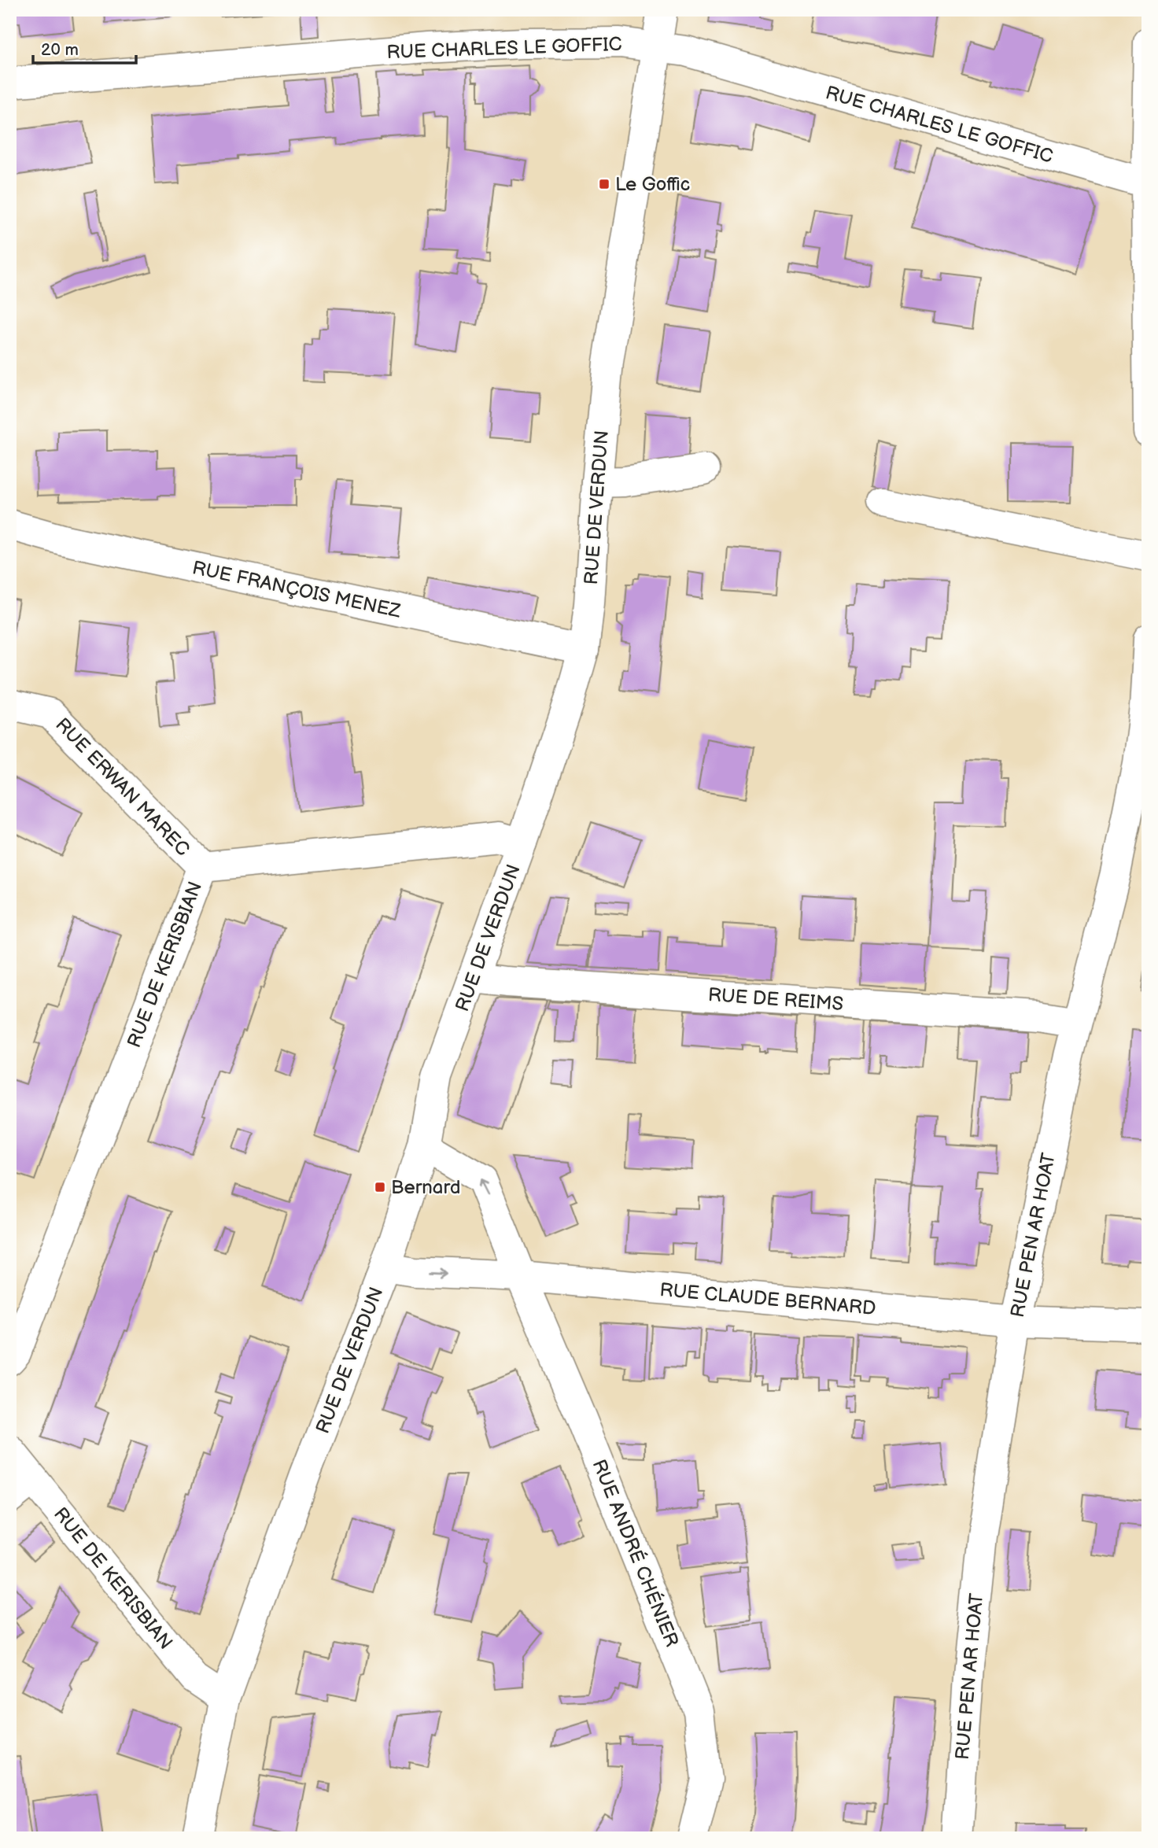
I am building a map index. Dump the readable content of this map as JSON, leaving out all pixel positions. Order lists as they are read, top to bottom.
{
  "streets": {
    "street": [
      "RUE CHARLES LE GOFFIC",
      "RUE DE VERDUN",
      "RUE FRANÇOIS MENEZ",
      "RUE ERWAN MAREC",
      "RUE DE KERISBIAN",
      "RUE DE REIMS",
      "RUE PEN AR HOAT",
      "RUE CLAUDE BERNARD",
      "RUE ANDRÉ CHÉNIER"
    ]
  },
  "crossings": [
    ["RUE CHARLES LE GOFFIC", "RUE DE VERDUN"],
    ["RUE DE VERDUN", "RUE FRANÇOIS MENEZ"],
    ["RUE DE VERDUN", "RUE DE KERISBIAN"],
    ["RUE DE VERDUN", "RUE DE REIMS"],
    ["RUE DE VERDUN", "RUE CLAUDE BERNARD"],
    ["RUE DE VERDUN", "RUE ANDRÉ CHÉNIER"],
    ["RUE ERWAN MAREC", "RUE DE KERISBIAN"],
    ["RUE DE REIMS", "RUE PEN AR HOAT"],
    ["RUE PEN AR HOAT", "RUE CLAUDE BERNARD"],
    ["RUE CLAUDE BERNARD", "RUE ANDRÉ CHÉNIER"]
  ],
  "places": {
    "transit": ["Le Goffic", "Bernard"]
  },
  "scale_bar": "20 m"
}
